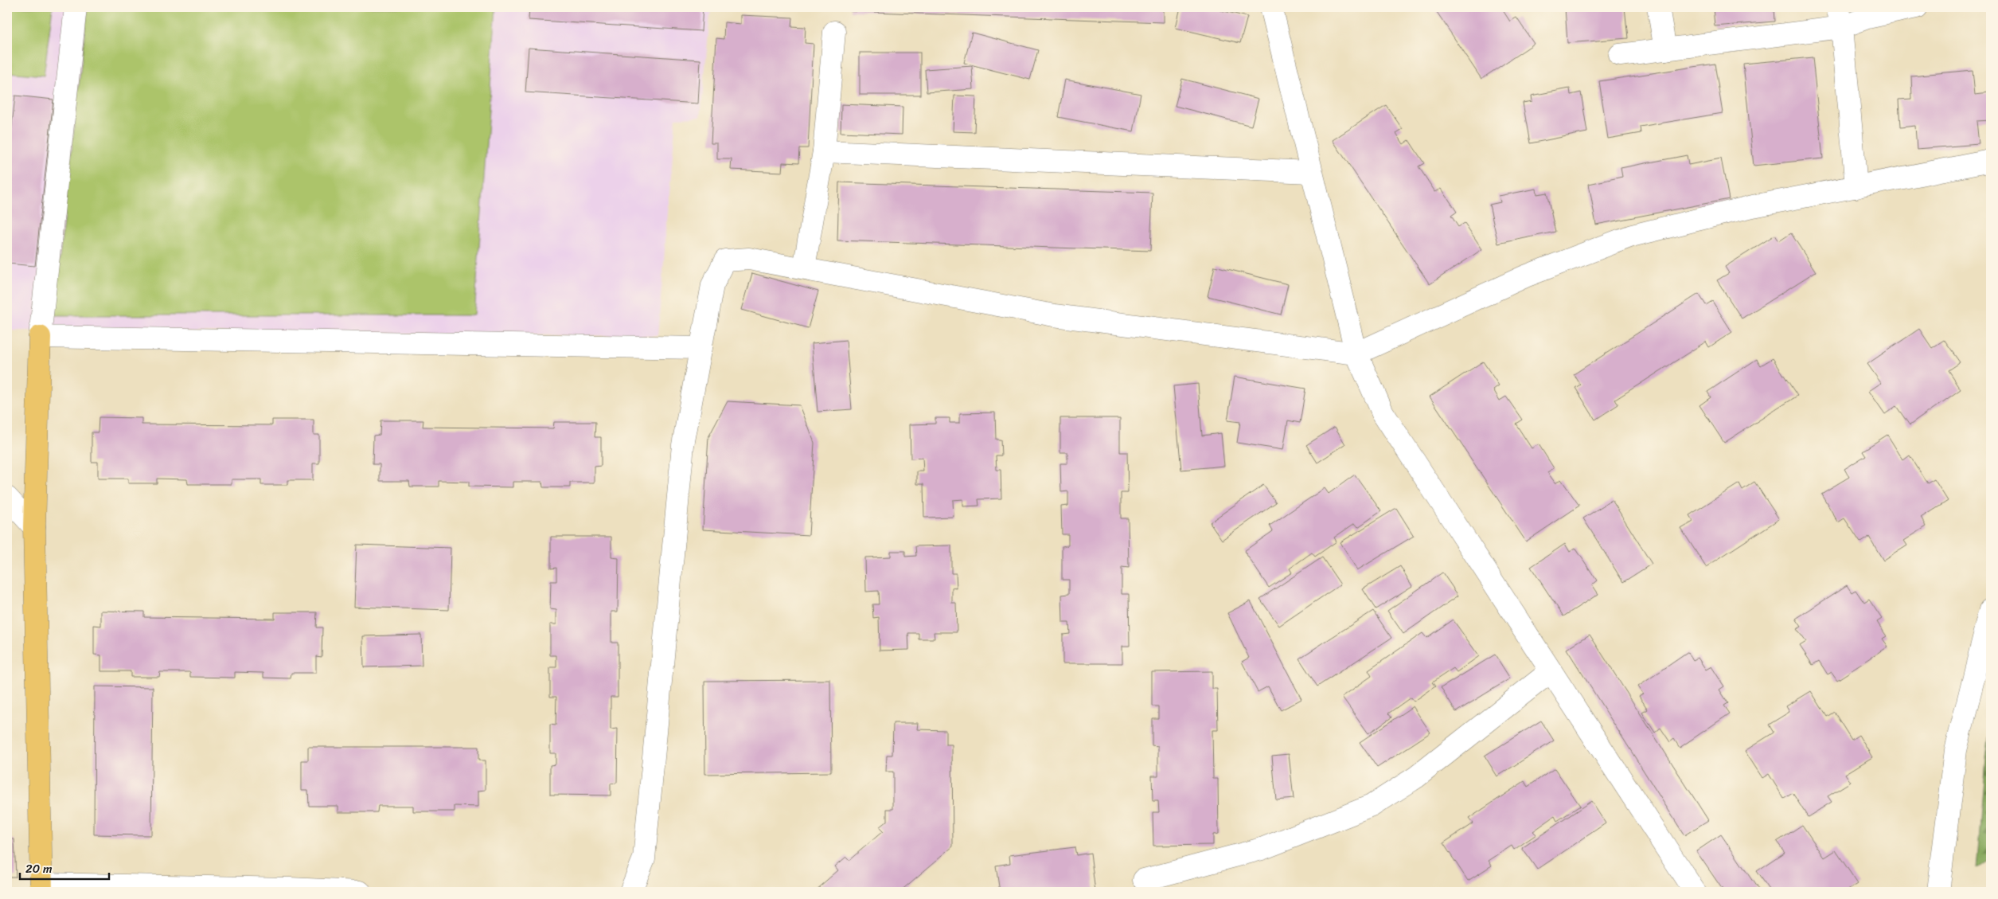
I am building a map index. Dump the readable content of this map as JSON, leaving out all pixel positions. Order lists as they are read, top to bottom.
{
  "scale_bar": "20 m"
}
